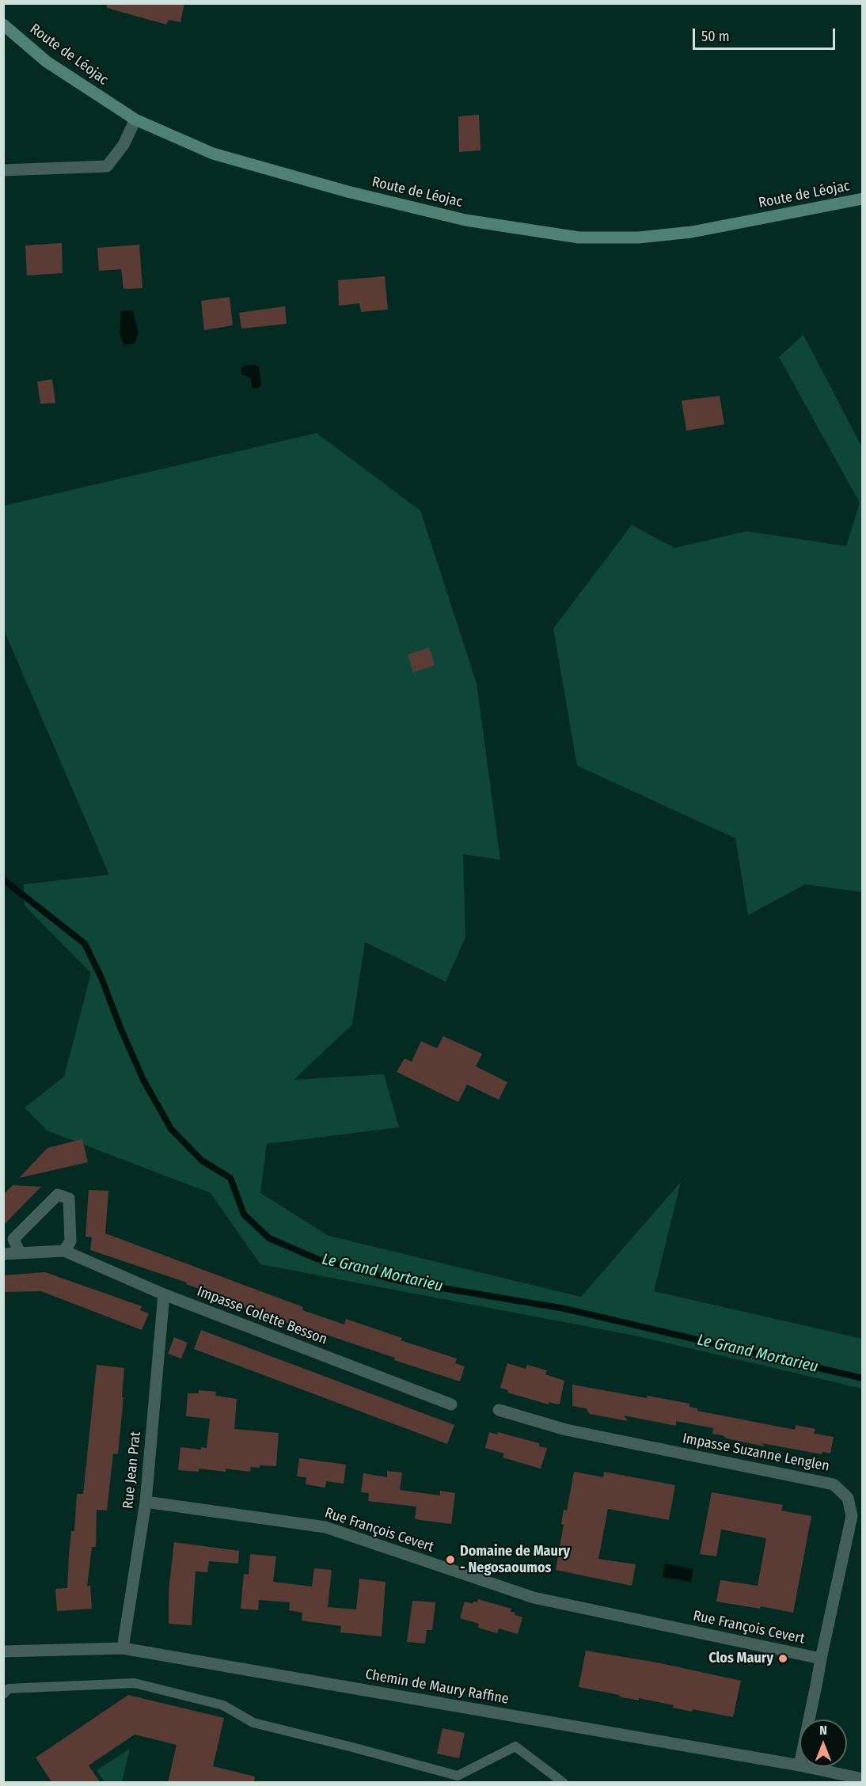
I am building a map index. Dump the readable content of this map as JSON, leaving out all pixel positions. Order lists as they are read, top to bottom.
{
  "streets": {
    "main road": ["Route de Léojac"],
    "street": [
      "Impasse Colette Besson",
      "Impasse Suzanne Lenglen",
      "Rue Jean Prat",
      "Rue François Cevert",
      "Chemin de Maury Raffine"
    ]
  },
  "crossings": [
    ["Impasse Colette Besson", "Rue Jean Prat"],
    ["Impasse Suzanne Lenglen", "Rue François Cevert"],
    ["Rue Jean Prat", "Rue François Cevert"],
    ["Rue Jean Prat", "Chemin de Maury Raffine"]
  ],
  "water": ["Le Grand Mortarieu"],
  "places": ["Domaine de Maury - Negosaoumos", "Clos Maury"],
  "scale_bar": "50 m",
  "north": "top"
}
